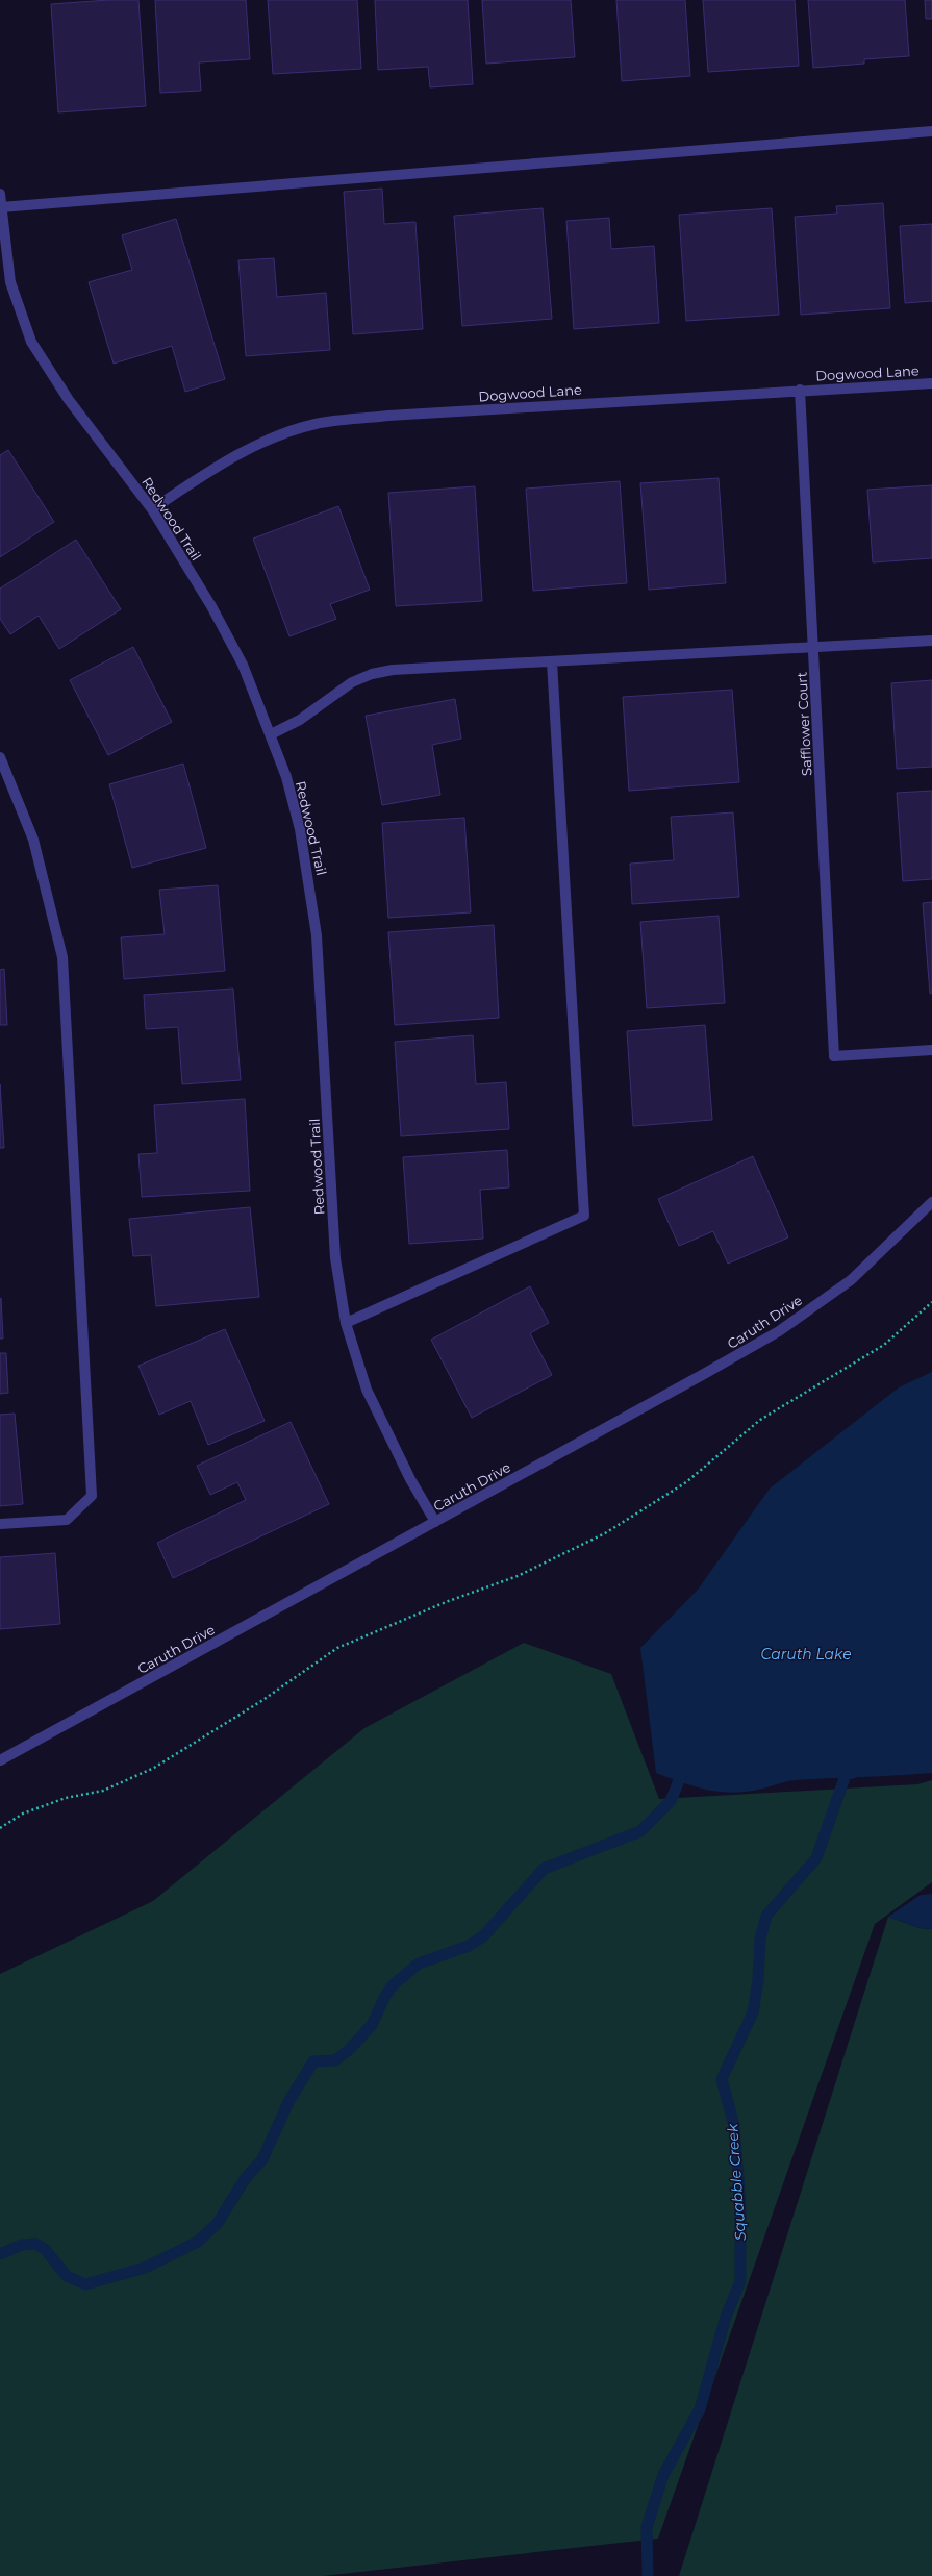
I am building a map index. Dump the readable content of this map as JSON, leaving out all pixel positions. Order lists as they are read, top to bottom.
{
  "streets": {
    "street": [
      "Dogwood Lane",
      "Redwood Trail",
      "Safflower Court",
      "Caruth Drive"
    ]
  },
  "crossings": [
    ["Dogwood Lane", "Redwood Trail"],
    ["Dogwood Lane", "Safflower Court"],
    ["Redwood Trail", "Caruth Drive"]
  ],
  "water": ["Caruth Lake", "Squabble Creek"]
}
